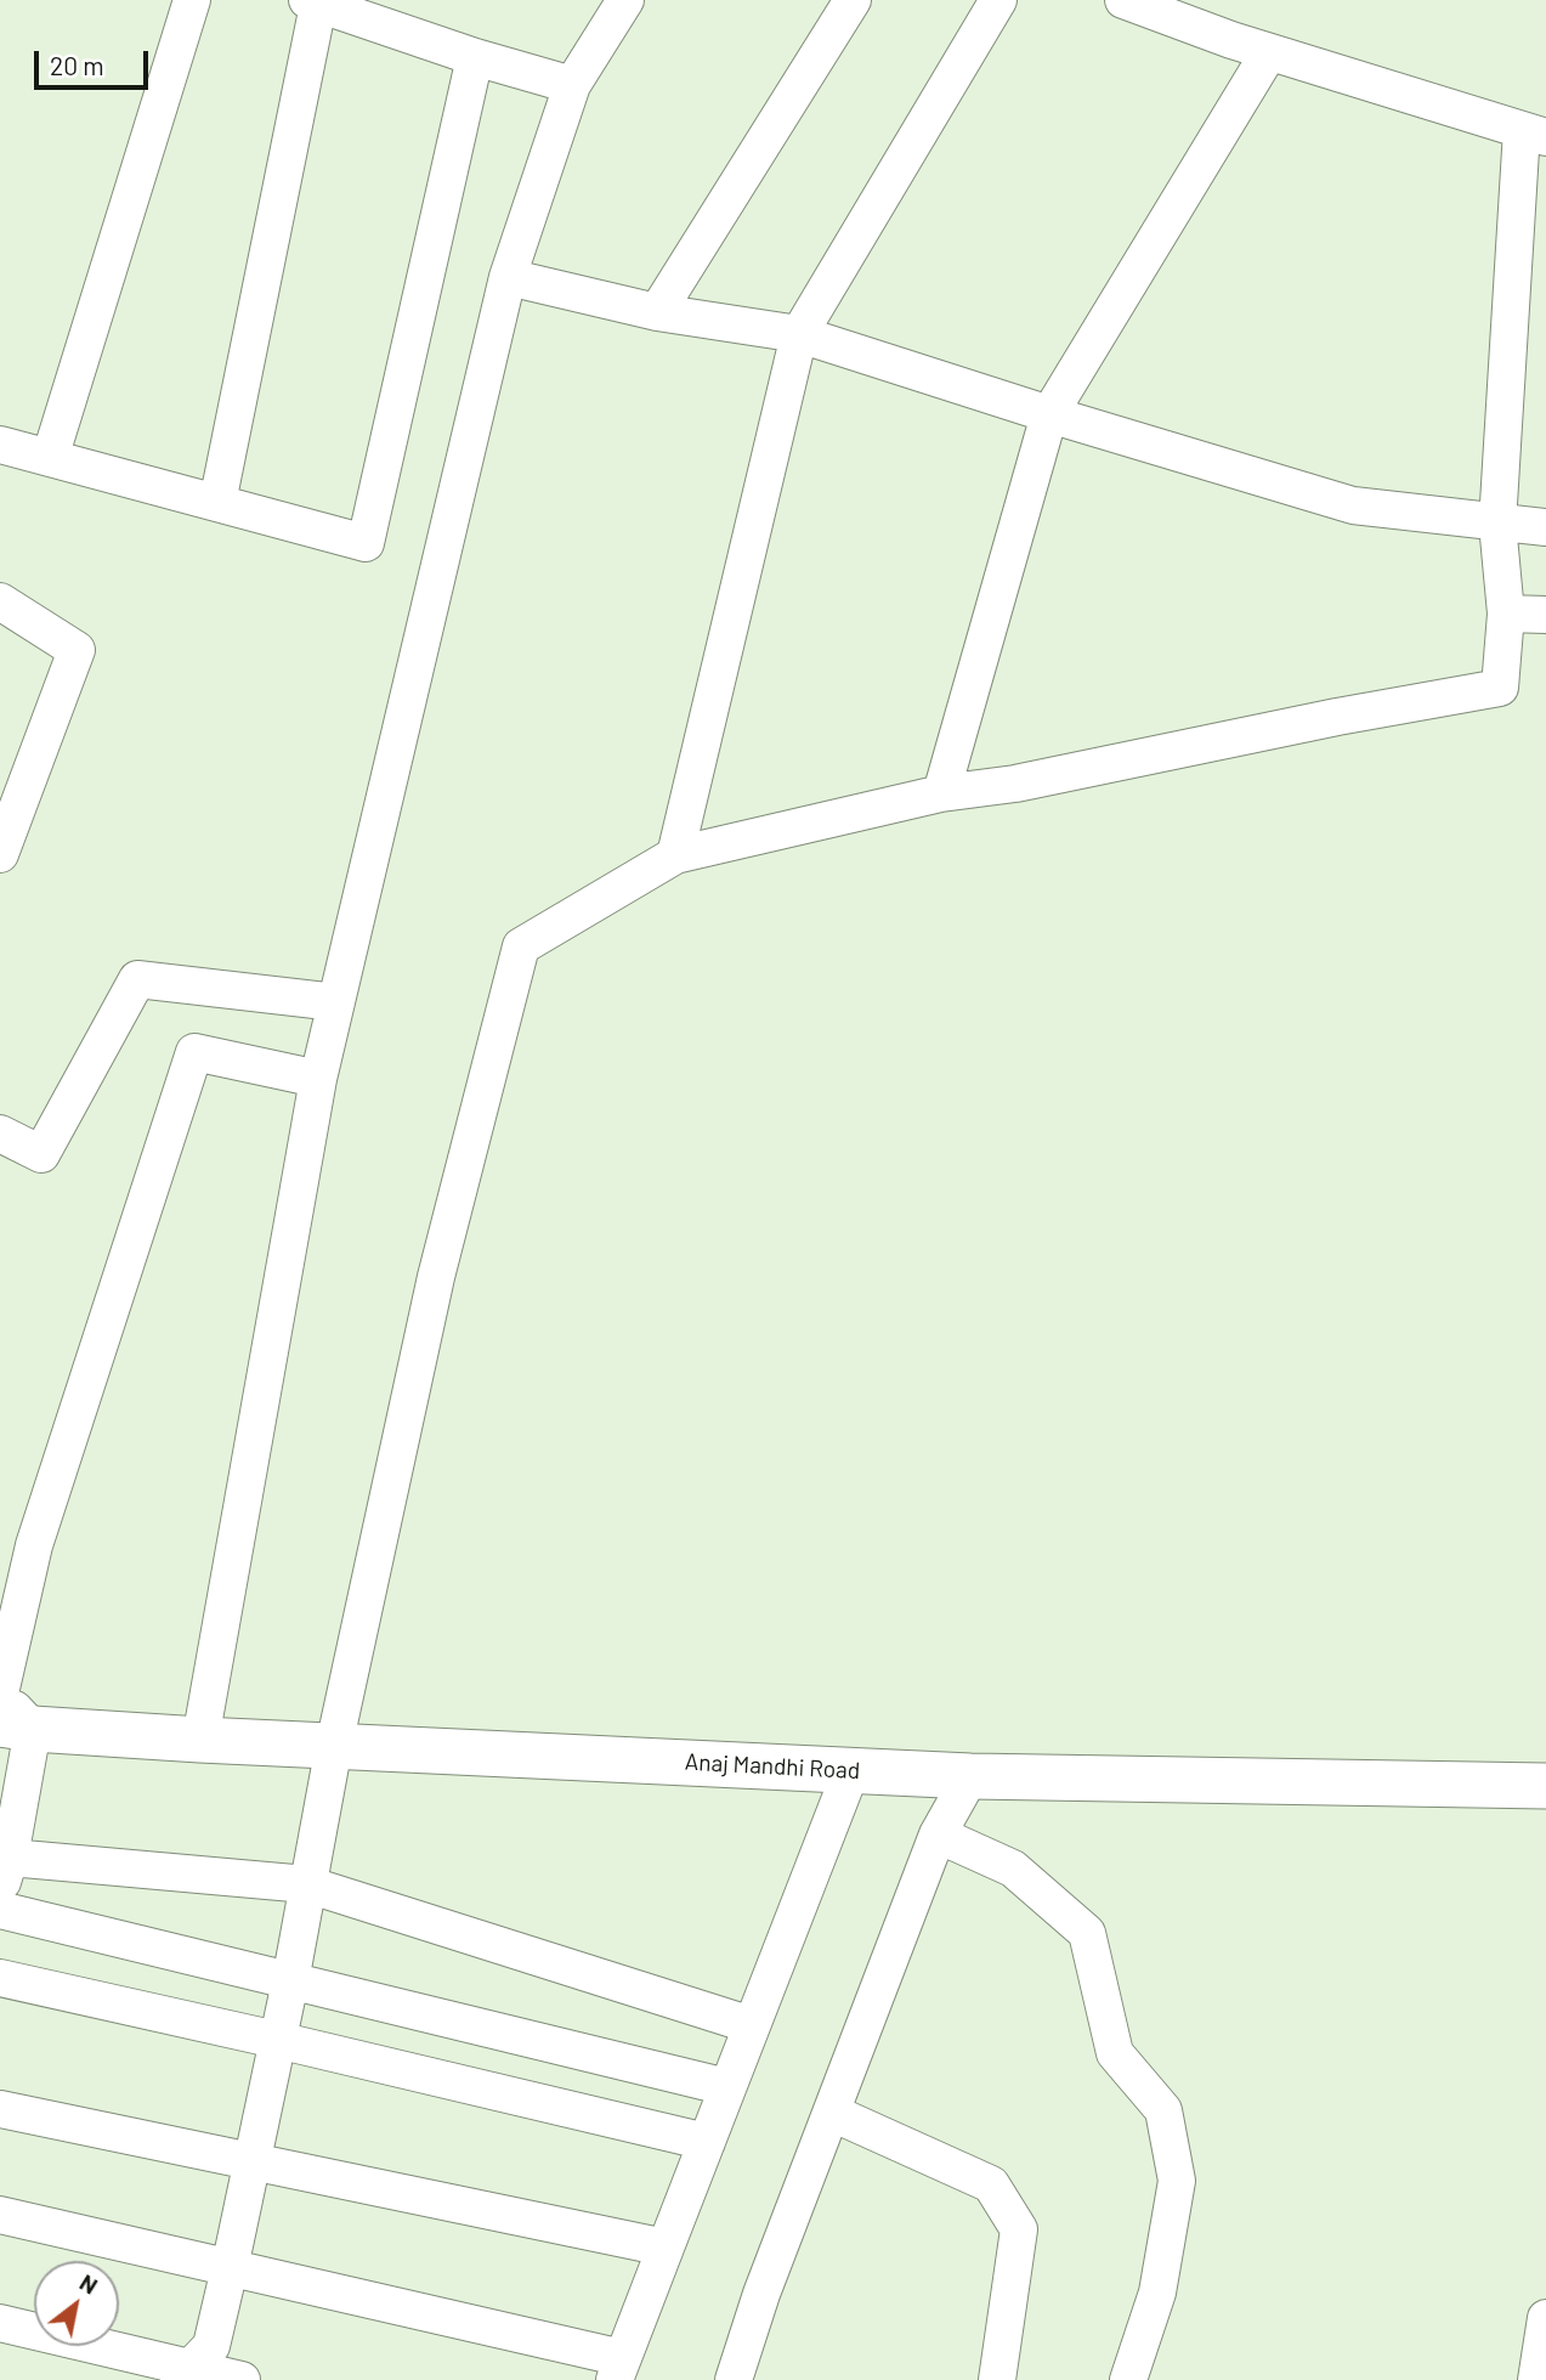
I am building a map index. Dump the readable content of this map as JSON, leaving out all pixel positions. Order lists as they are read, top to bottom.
{
  "streets": {
    "street": ["Anaj Mandhi Road"]
  },
  "scale_bar": "20 m",
  "north": "top right"
}
